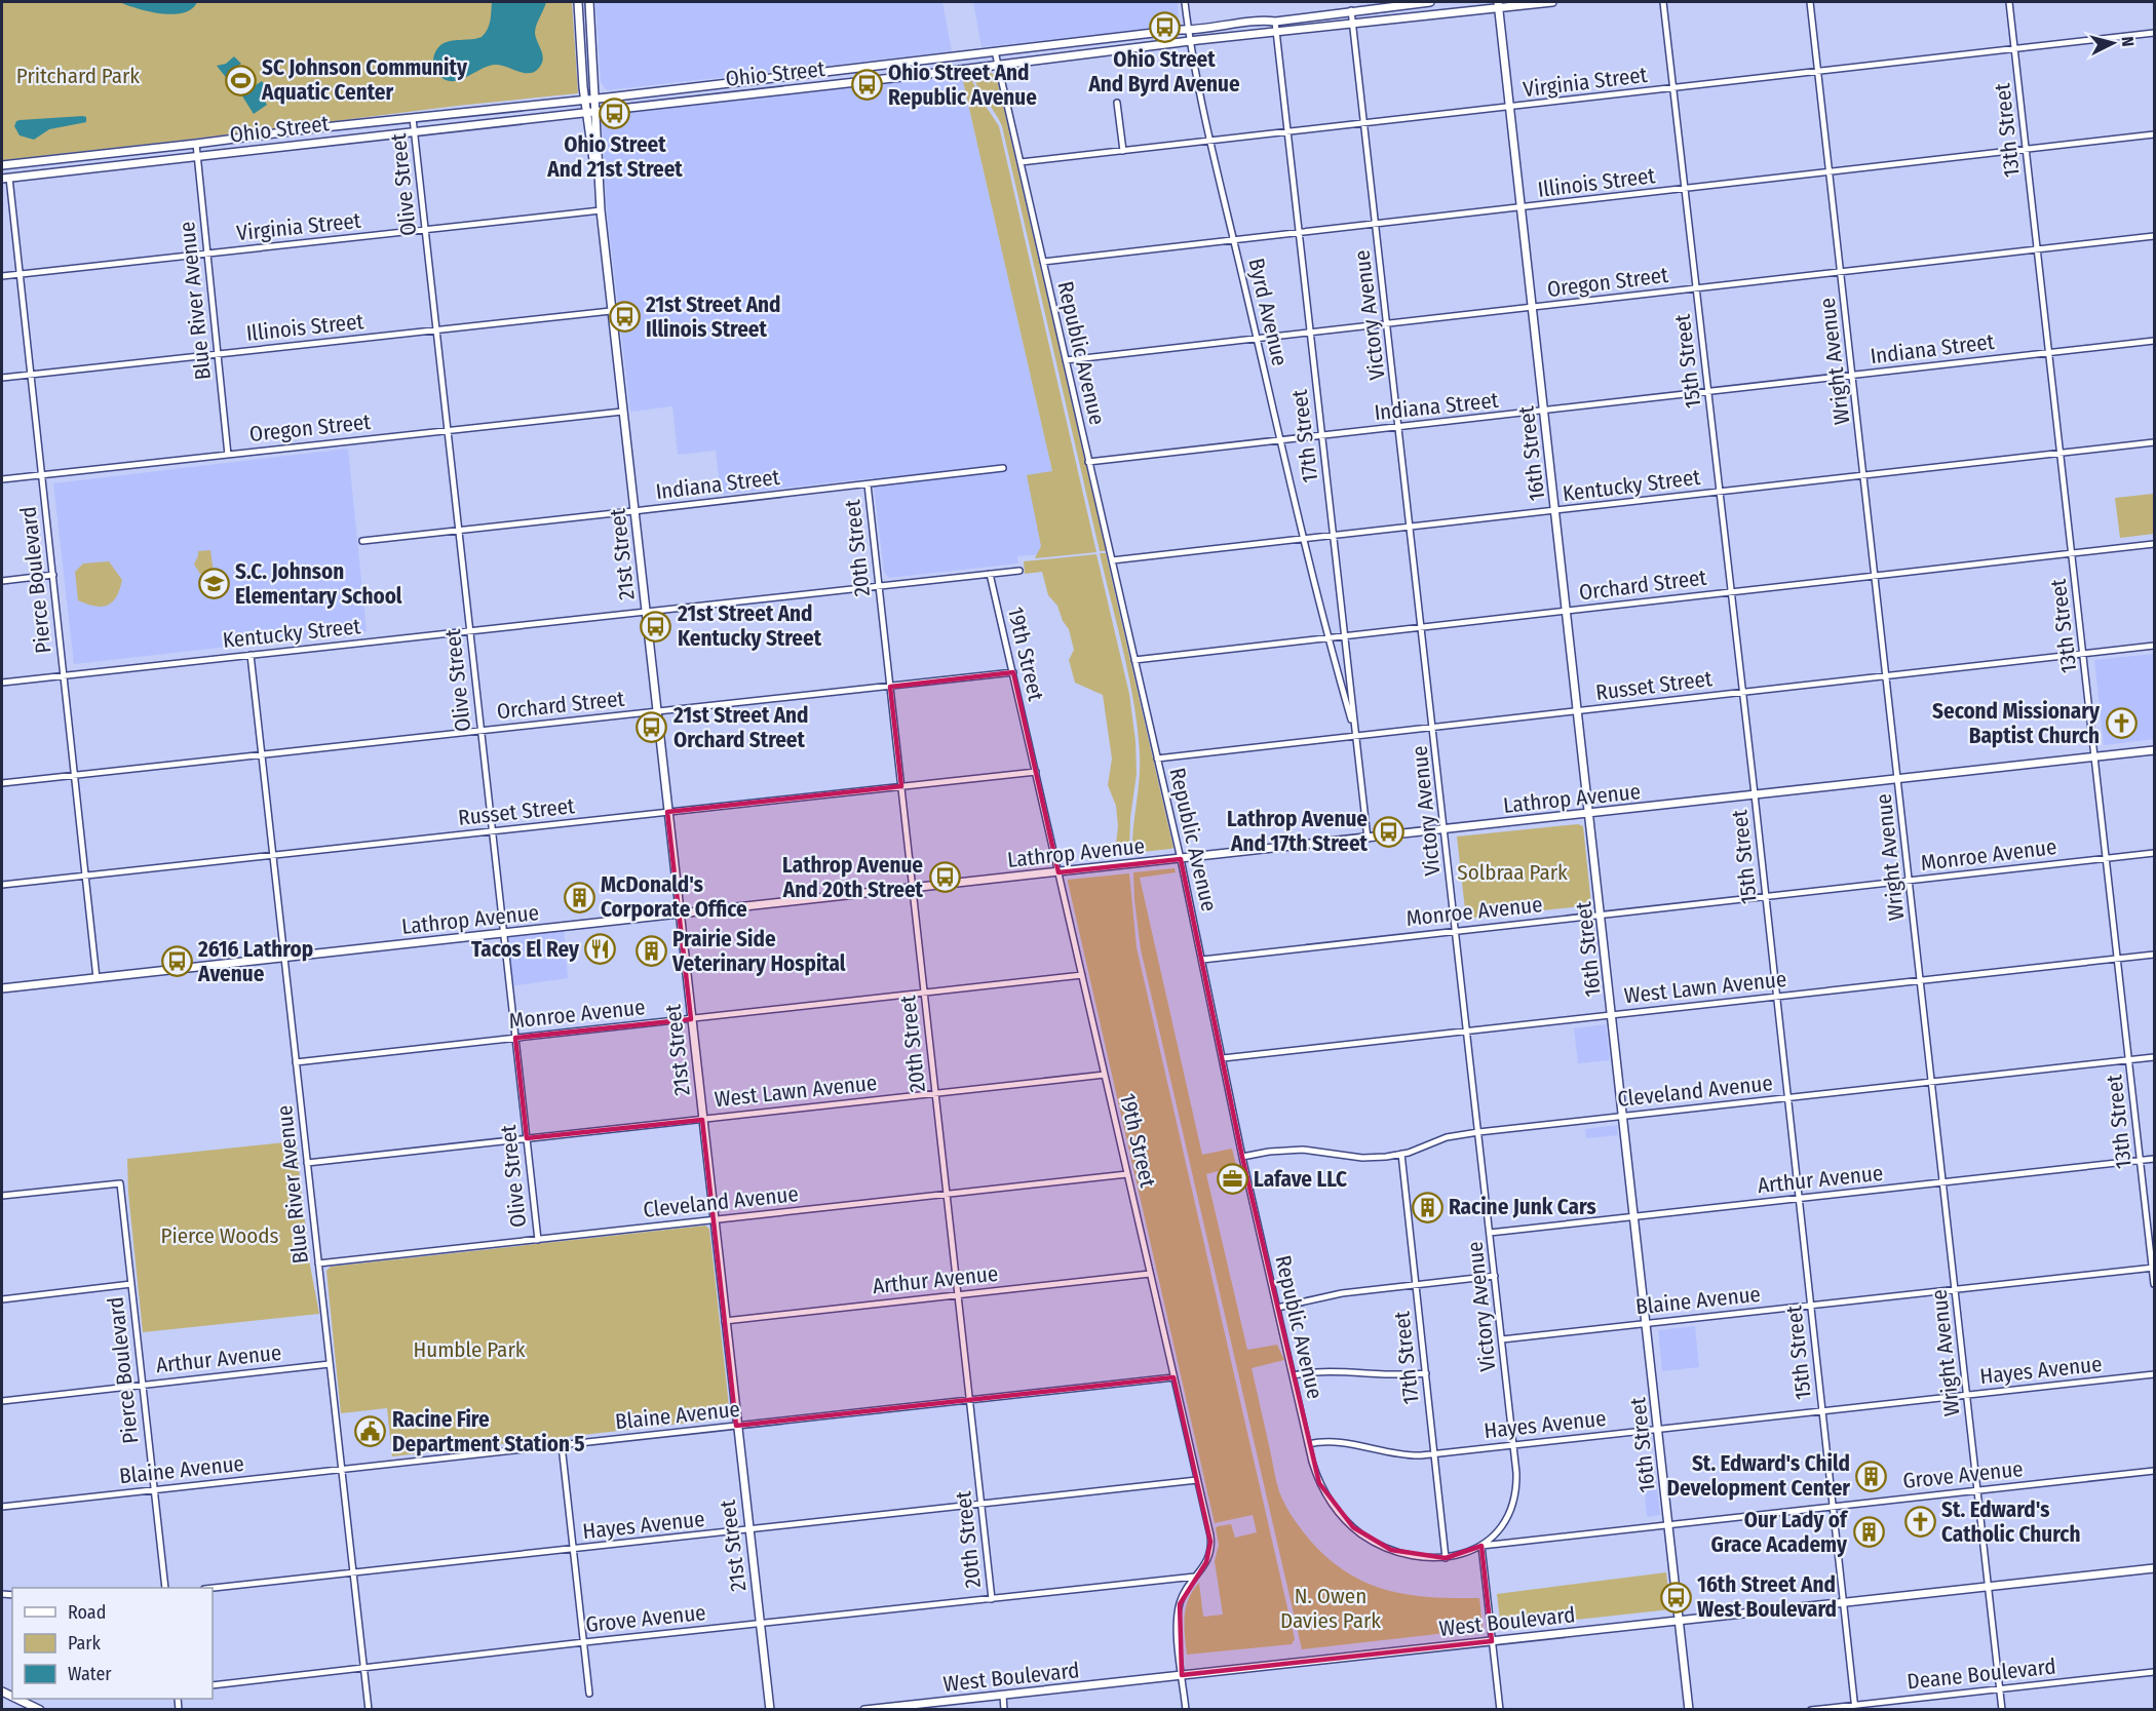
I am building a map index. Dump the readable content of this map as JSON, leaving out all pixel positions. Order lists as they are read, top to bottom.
{
  "streets": {
    "street": [
      "Ohio Street",
      "Virginia Street",
      "13th Street",
      "Illinois Street",
      "Olive Street",
      "Oregon Street",
      "Blue River Avenue",
      "Byrd Avenue",
      "Victory Avenue",
      "Indiana Street",
      "Republic Avenue",
      "15th Street",
      "Wright Avenue",
      "17th Street",
      "16th Street",
      "Kentucky Street",
      "20th Street",
      "21st Street",
      "Pierce Boulevard",
      "Orchard Street",
      "19th Street",
      "Russet Street",
      "Lathrop Avenue",
      "Monroe Avenue",
      "West Lawn Avenue",
      "Cleveland Avenue",
      "Arthur Avenue",
      "Blaine Avenue",
      "Hayes Avenue",
      "Grove Avenue",
      "West Boulevard",
      "Deane Boulevard"
    ]
  },
  "crossings": [
    ["Ohio Street", "Olive Street"],
    ["Ohio Street", "Blue River Avenue"],
    ["Ohio Street", "Byrd Avenue"],
    ["Ohio Street", "Victory Avenue"],
    ["Ohio Street", "Republic Avenue"],
    ["Ohio Street", "17th Street"],
    ["Ohio Street", "16th Street"],
    ["Ohio Street", "21st Street"],
    ["Ohio Street", "Pierce Boulevard"],
    ["Virginia Street", "13th Street"],
    ["Virginia Street", "Olive Street"],
    ["Virginia Street", "Blue River Avenue"],
    ["Virginia Street", "Byrd Avenue"],
    ["Virginia Street", "Victory Avenue"],
    ["Virginia Street", "Republic Avenue"],
    ["Virginia Street", "15th Street"],
    ["Virginia Street", "Wright Avenue"],
    ["Virginia Street", "17th Street"],
    ["Virginia Street", "16th Street"],
    ["Virginia Street", "21st Street"],
    ["Virginia Street", "Pierce Boulevard"],
    ["13th Street", "Illinois Street"],
    ["13th Street", "Oregon Street"],
    ["13th Street", "Indiana Street"],
    ["13th Street", "Kentucky Street"],
    ["13th Street", "Orchard Street"],
    ["13th Street", "Russet Street"],
    ["13th Street", "Lathrop Avenue"],
    ["13th Street", "Monroe Avenue"],
    ["13th Street", "West Lawn Avenue"],
    ["13th Street", "Cleveland Avenue"],
    ["13th Street", "Arthur Avenue"],
    ["13th Street", "Blaine Avenue"],
    ["Illinois Street", "Olive Street"],
    ["Illinois Street", "Blue River Avenue"],
    ["Illinois Street", "Byrd Avenue"],
    ["Illinois Street", "Victory Avenue"],
    ["Illinois Street", "Republic Avenue"],
    ["Illinois Street", "15th Street"],
    ["Illinois Street", "Wright Avenue"],
    ["Illinois Street", "17th Street"],
    ["Illinois Street", "16th Street"],
    ["Illinois Street", "21st Street"],
    ["Illinois Street", "Pierce Boulevard"],
    ["Olive Street", "Oregon Street"],
    ["Olive Street", "Indiana Street"],
    ["Olive Street", "Kentucky Street"],
    ["Olive Street", "Orchard Street"],
    ["Olive Street", "Russet Street"],
    ["Olive Street", "Lathrop Avenue"],
    ["Olive Street", "Monroe Avenue"],
    ["Olive Street", "West Lawn Avenue"],
    ["Olive Street", "Cleveland Avenue"],
    ["Oregon Street", "Blue River Avenue"],
    ["Oregon Street", "Byrd Avenue"],
    ["Oregon Street", "Victory Avenue"],
    ["Oregon Street", "Republic Avenue"],
    ["Oregon Street", "15th Street"],
    ["Oregon Street", "Wright Avenue"],
    ["Oregon Street", "17th Street"],
    ["Oregon Street", "16th Street"],
    ["Oregon Street", "21st Street"],
    ["Oregon Street", "Pierce Boulevard"],
    ["Blue River Avenue", "Kentucky Street"],
    ["Blue River Avenue", "Orchard Street"],
    ["Blue River Avenue", "Russet Street"],
    ["Blue River Avenue", "Lathrop Avenue"],
    ["Blue River Avenue", "Monroe Avenue"],
    ["Blue River Avenue", "West Lawn Avenue"],
    ["Blue River Avenue", "Cleveland Avenue"],
    ["Blue River Avenue", "Arthur Avenue"],
    ["Blue River Avenue", "Blaine Avenue"],
    ["Blue River Avenue", "Hayes Avenue"],
    ["Blue River Avenue", "Grove Avenue"],
    ["Byrd Avenue", "Indiana Street"],
    ["Byrd Avenue", "17th Street"],
    ["Byrd Avenue", "Kentucky Street"],
    ["Byrd Avenue", "Orchard Street"],
    ["Byrd Avenue", "Russet Street"],
    ["Victory Avenue", "Indiana Street"],
    ["Victory Avenue", "Republic Avenue"],
    ["Victory Avenue", "17th Street"],
    ["Victory Avenue", "Kentucky Street"],
    ["Victory Avenue", "Orchard Street"],
    ["Victory Avenue", "Russet Street"],
    ["Victory Avenue", "Lathrop Avenue"],
    ["Victory Avenue", "Monroe Avenue"],
    ["Victory Avenue", "West Lawn Avenue"],
    ["Victory Avenue", "Cleveland Avenue"],
    ["Victory Avenue", "Arthur Avenue"],
    ["Victory Avenue", "Blaine Avenue"],
    ["Victory Avenue", "Hayes Avenue"],
    ["Victory Avenue", "Grove Avenue"],
    ["Indiana Street", "Republic Avenue"],
    ["Indiana Street", "15th Street"],
    ["Indiana Street", "Wright Avenue"],
    ["Indiana Street", "17th Street"],
    ["Indiana Street", "16th Street"],
    ["Indiana Street", "20th Street"],
    ["Indiana Street", "21st Street"],
    ["Republic Avenue", "17th Street"],
    ["Republic Avenue", "Kentucky Street"],
    ["Republic Avenue", "Orchard Street"],
    ["Republic Avenue", "Russet Street"],
    ["Republic Avenue", "Lathrop Avenue"],
    ["Republic Avenue", "Monroe Avenue"],
    ["Republic Avenue", "West Lawn Avenue"],
    ["Republic Avenue", "Cleveland Avenue"],
    ["Republic Avenue", "Hayes Avenue"],
    ["15th Street", "Kentucky Street"],
    ["15th Street", "Orchard Street"],
    ["15th Street", "Russet Street"],
    ["15th Street", "Lathrop Avenue"],
    ["15th Street", "Monroe Avenue"],
    ["15th Street", "West Lawn Avenue"],
    ["15th Street", "Cleveland Avenue"],
    ["15th Street", "Arthur Avenue"],
    ["15th Street", "Blaine Avenue"],
    ["15th Street", "Hayes Avenue"],
    ["15th Street", "Grove Avenue"],
    ["15th Street", "West Boulevard"],
    ["15th Street", "Deane Boulevard"],
    ["Wright Avenue", "Kentucky Street"],
    ["Wright Avenue", "Orchard Street"],
    ["Wright Avenue", "Russet Street"],
    ["Wright Avenue", "Lathrop Avenue"],
    ["Wright Avenue", "Monroe Avenue"],
    ["Wright Avenue", "West Lawn Avenue"],
    ["Wright Avenue", "Cleveland Avenue"],
    ["Wright Avenue", "Arthur Avenue"],
    ["Wright Avenue", "Blaine Avenue"],
    ["Wright Avenue", "Hayes Avenue"],
    ["Wright Avenue", "Grove Avenue"],
    ["Wright Avenue", "West Boulevard"],
    ["Wright Avenue", "Deane Boulevard"],
    ["17th Street", "Kentucky Street"],
    ["17th Street", "Orchard Street"],
    ["17th Street", "Russet Street"],
    ["17th Street", "Lathrop Avenue"],
    ["17th Street", "Cleveland Avenue"],
    ["17th Street", "Hayes Avenue"],
    ["16th Street", "Kentucky Street"],
    ["16th Street", "Orchard Street"],
    ["16th Street", "Russet Street"],
    ["16th Street", "Lathrop Avenue"],
    ["16th Street", "Monroe Avenue"],
    ["16th Street", "West Lawn Avenue"],
    ["16th Street", "Cleveland Avenue"],
    ["16th Street", "Arthur Avenue"],
    ["16th Street", "Blaine Avenue"],
    ["16th Street", "Hayes Avenue"],
    ["16th Street", "Grove Avenue"],
    ["16th Street", "West Boulevard"],
    ["Kentucky Street", "20th Street"],
    ["Kentucky Street", "21st Street"],
    ["Kentucky Street", "Pierce Boulevard"],
    ["Kentucky Street", "19th Street"],
    ["20th Street", "Orchard Street"],
    ["20th Street", "Russet Street"],
    ["20th Street", "Lathrop Avenue"],
    ["20th Street", "Monroe Avenue"],
    ["20th Street", "West Lawn Avenue"],
    ["20th Street", "Cleveland Avenue"],
    ["20th Street", "Arthur Avenue"],
    ["20th Street", "Blaine Avenue"],
    ["20th Street", "Hayes Avenue"],
    ["20th Street", "Grove Avenue"],
    ["21st Street", "Orchard Street"],
    ["21st Street", "Russet Street"],
    ["21st Street", "Lathrop Avenue"],
    ["21st Street", "Monroe Avenue"],
    ["21st Street", "West Lawn Avenue"],
    ["21st Street", "Cleveland Avenue"],
    ["21st Street", "Arthur Avenue"],
    ["21st Street", "Blaine Avenue"],
    ["21st Street", "Hayes Avenue"],
    ["21st Street", "Grove Avenue"],
    ["Pierce Boulevard", "Orchard Street"],
    ["Pierce Boulevard", "Russet Street"],
    ["Pierce Boulevard", "Lathrop Avenue"],
    ["Pierce Boulevard", "Arthur Avenue"],
    ["Pierce Boulevard", "Blaine Avenue"],
    ["Orchard Street", "19th Street"],
    ["19th Street", "Russet Street"],
    ["19th Street", "Lathrop Avenue"],
    ["19th Street", "Monroe Avenue"],
    ["19th Street", "West Lawn Avenue"],
    ["19th Street", "Cleveland Avenue"],
    ["19th Street", "Arthur Avenue"],
    ["19th Street", "Blaine Avenue"],
    ["19th Street", "Hayes Avenue"],
    ["19th Street", "Grove Avenue"],
    ["19th Street", "West Boulevard"]
  ],
  "parks": [
    "Pritchard Park",
    "Solbraa Park",
    "Pierce Woods",
    "Humble Park",
    "N. Owen Davies Park"
  ],
  "places": {
    "bus stop": [
      "Ohio Street And Byrd Avenue",
      "Ohio Street And Republic Avenue",
      "Ohio Street And 21st Street",
      "21st Street And Illinois Street",
      "21st Street And Kentucky Street",
      "21st Street And Orchard Street",
      "Lathrop Avenue And 17th Street",
      "Lathrop Avenue And 20th Street",
      "2616 Lathrop Avenue",
      "16th Street And West Boulevard"
    ],
    "sports": ["SC Johnson Community Aquatic Center"],
    "school or university": ["S.C. Johnson Elementary School"],
    "church": ["Second Missionary Baptist Church", "St. Edward's Catholic Church"],
    "building": [
      "McDonald's Corporate Office",
      "Prairie Side Veterinary Hospital",
      "Racine Junk Cars",
      "St. Edward's Child Development Center",
      "Our Lady of Grace Academy"
    ],
    "restaurant": ["Tacos El Rey"],
    "office": ["Lafave LLC"],
    "public building": ["Racine Fire Department Station 5"]
  },
  "legend": ["Road", "Park", "Water"],
  "north": "right"
}
